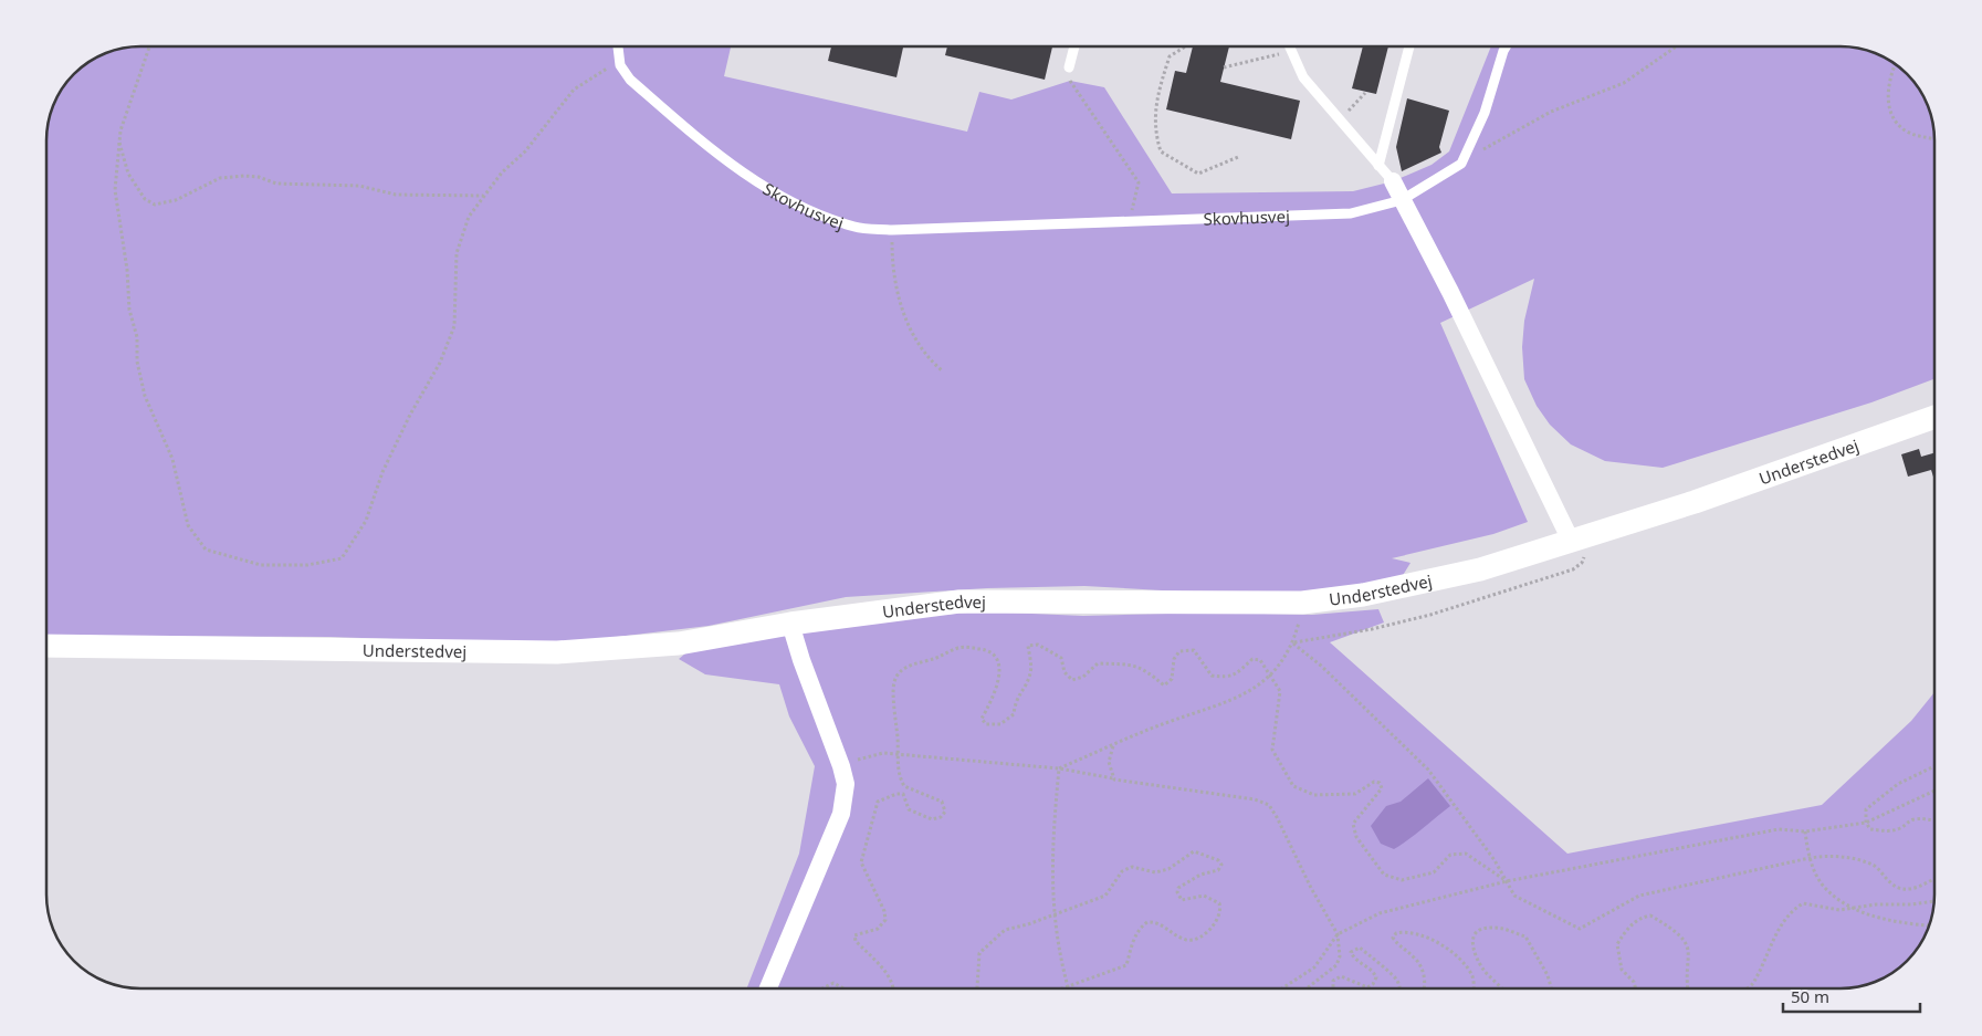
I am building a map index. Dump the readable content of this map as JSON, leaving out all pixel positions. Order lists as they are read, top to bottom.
{
  "streets": {
    "street": ["Understedvej"],
    "lane": ["Skovhusvej"]
  },
  "scale_bar": "50 m"
}
